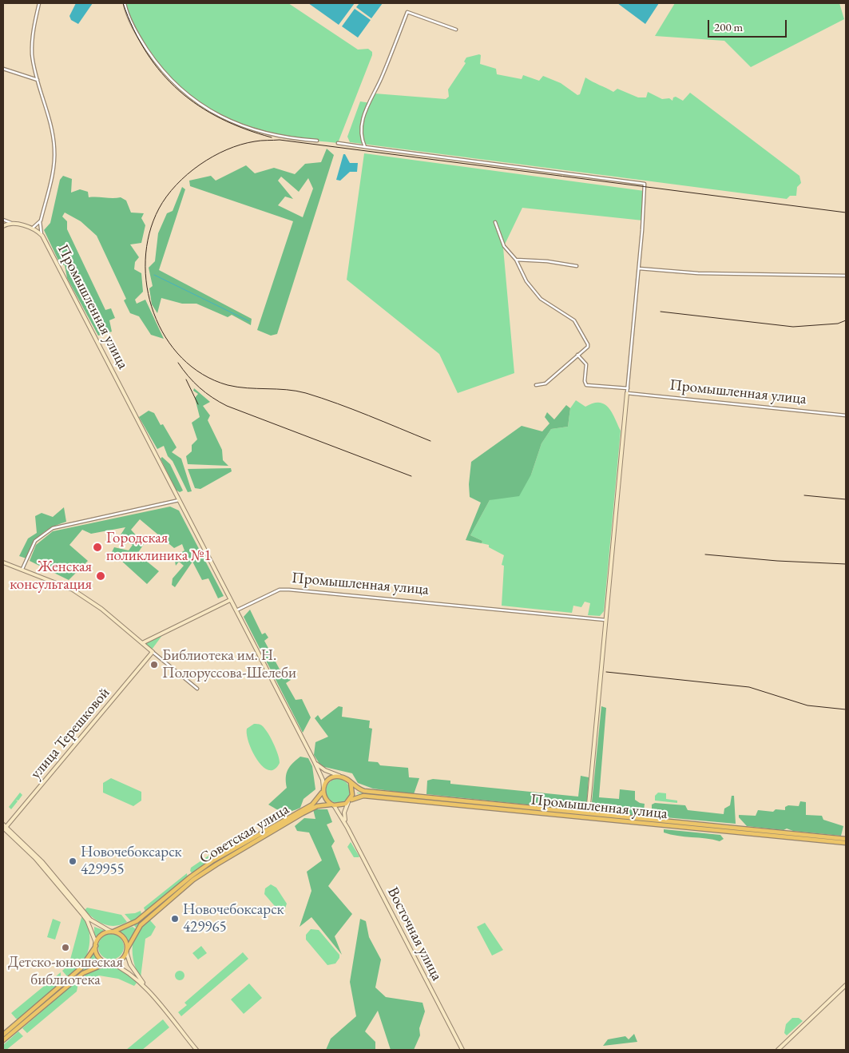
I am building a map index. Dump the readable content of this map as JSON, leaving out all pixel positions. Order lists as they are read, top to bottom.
{
  "streets": {
    "main road": ["Промышленная улица", "Советская улица"],
    "street": ["улица Терешковой", "Восточная улица"]
  },
  "crossings": [
    ["Промышленная улица", "Советская улица"],
    ["Промышленная улица", "Восточная улица"],
    ["Советская улица", "Восточная улица"]
  ],
  "places": [
    "Городская поликлиника №1",
    "Женская консультация",
    "Библиотека им. Н. Полоруссова-Шелеби",
    "Новочебоксарск 429955",
    "Новочебоксарск 429965",
    "Детско-юношеская библиотека"
  ],
  "scale_bar": "200 m"
}
